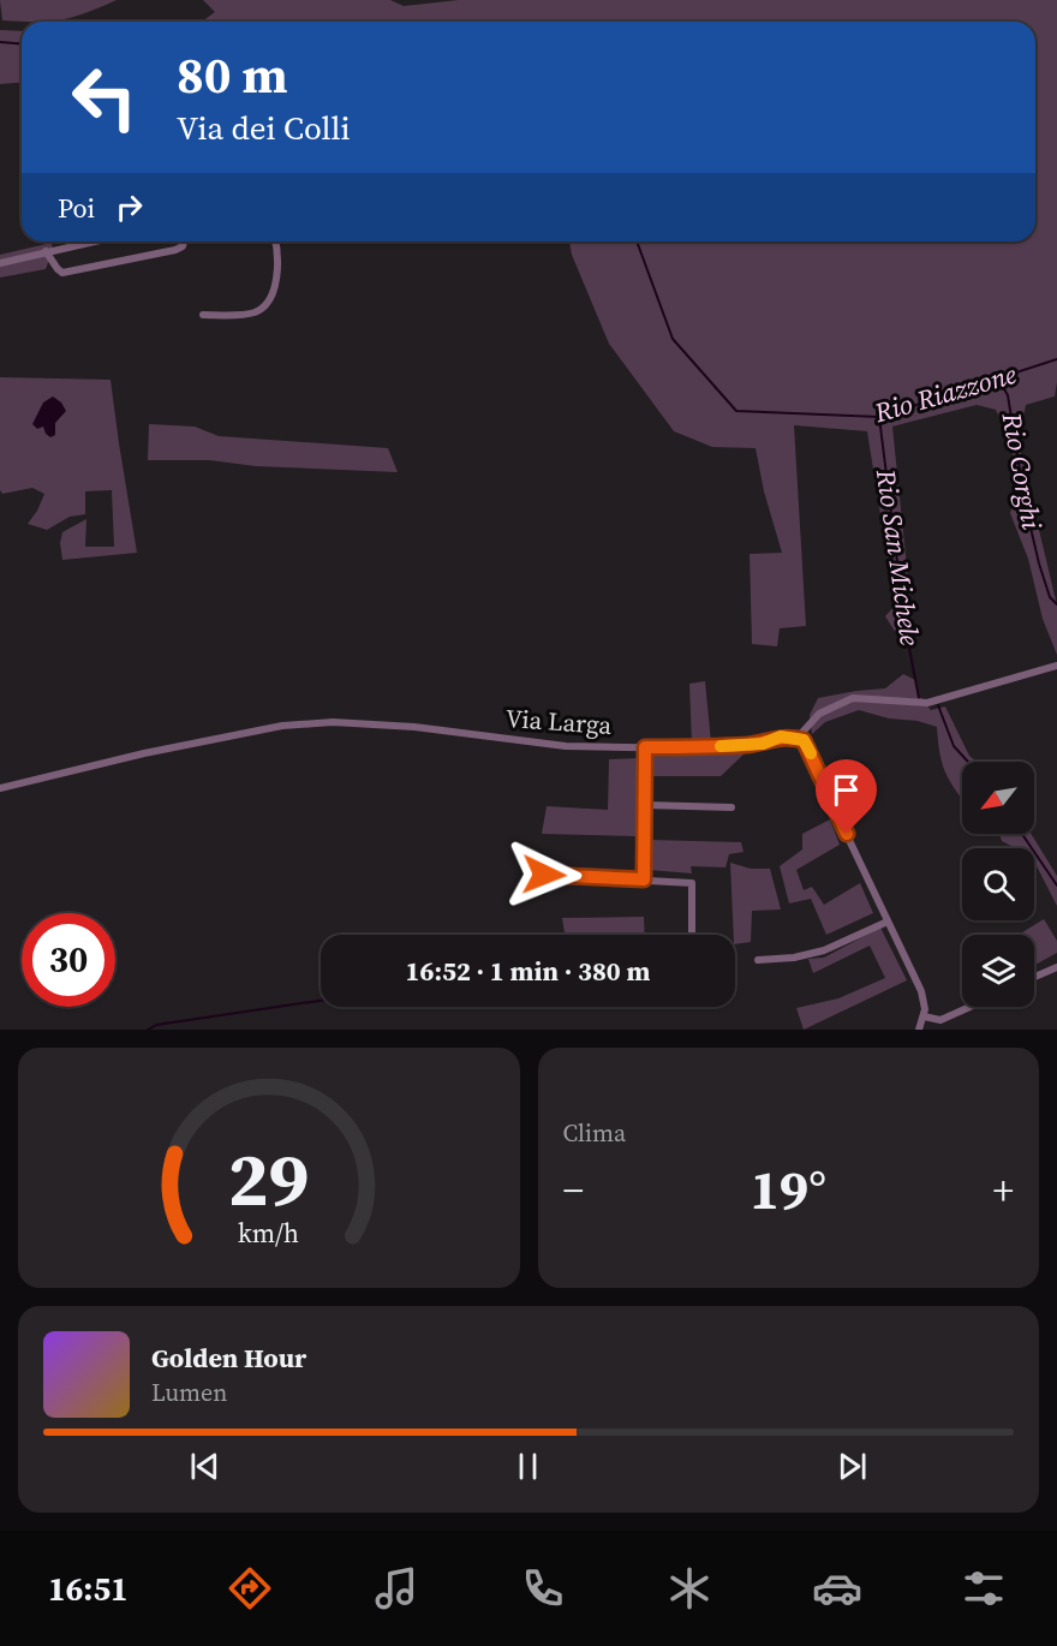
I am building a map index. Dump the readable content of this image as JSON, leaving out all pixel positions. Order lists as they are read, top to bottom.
{
  "streets": {
    "street": ["Via Larga"]
  },
  "water": ["Rio Riazzone", "Rio Corghi", "Rio San Michele"],
  "north": "bottom left",
  "page": {
    "turn": ["80 m", "Via dei Colli"],
    "then": "Poi",
    "limit": "30",
    "trip": "16:52 · 1 min · 380 m",
    "tile": "Clima",
    "heat": ["−", "19°", "+"],
    "song": ["Golden Hour", "Lumen"],
    "tabs": "16:51",
    "gauge": ["29", "km/h"]
  }
}
